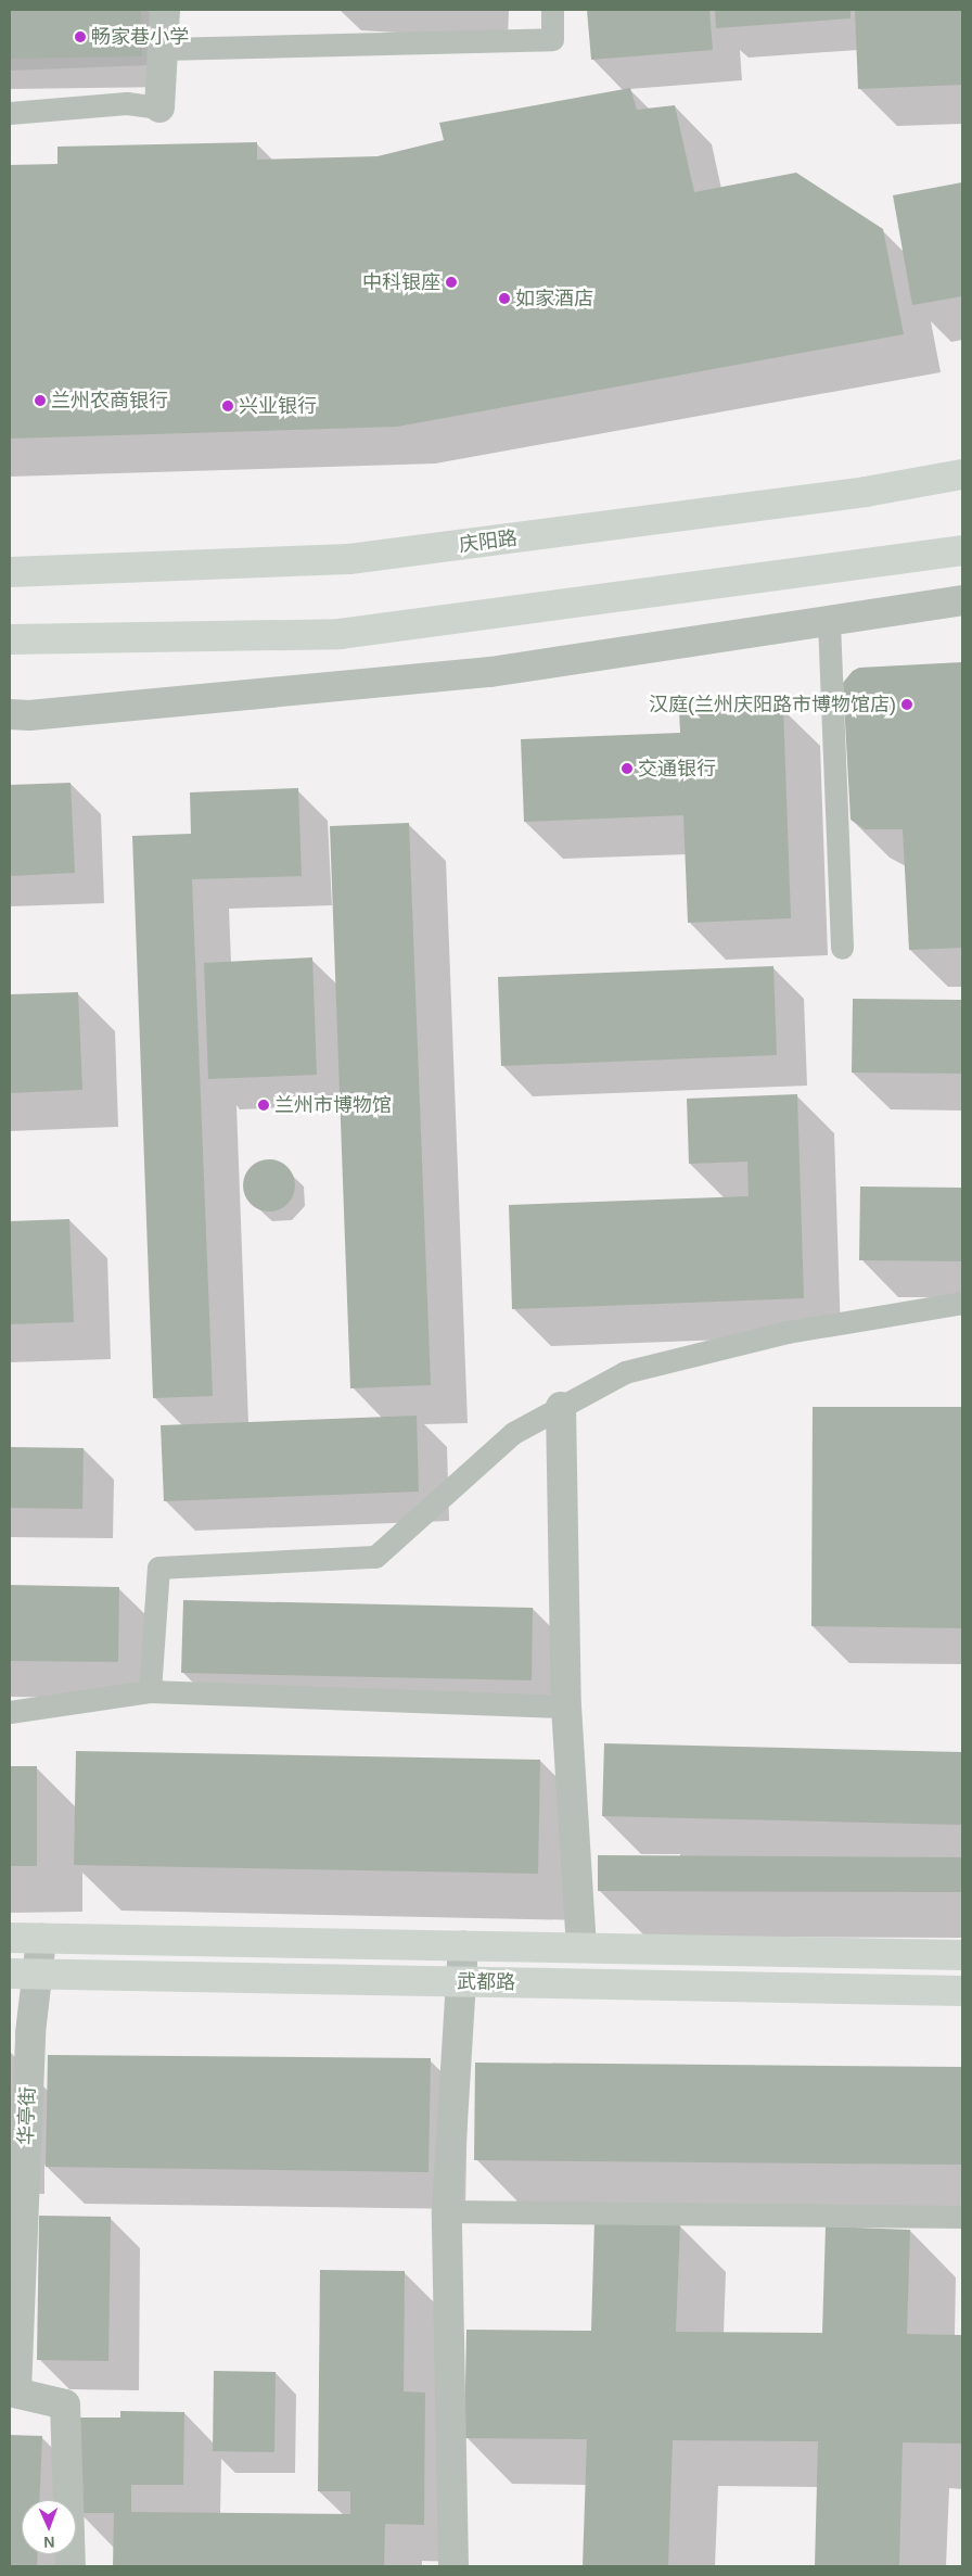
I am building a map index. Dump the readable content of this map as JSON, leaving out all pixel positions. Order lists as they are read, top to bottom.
{
  "streets": {
    "main road": ["庆阳路", "武都路"],
    "street": ["华亭街"]
  },
  "crossings": [
    ["武都路", "华亭街"]
  ],
  "places": [
    "畅家巷小学",
    "中科银座",
    "如家酒店",
    "兰州农商银行",
    "兴业银行",
    "汉庭(兰州庆阳路市博物馆店)",
    "交通银行",
    "兰州市博物馆"
  ],
  "north": "bottom"
}
